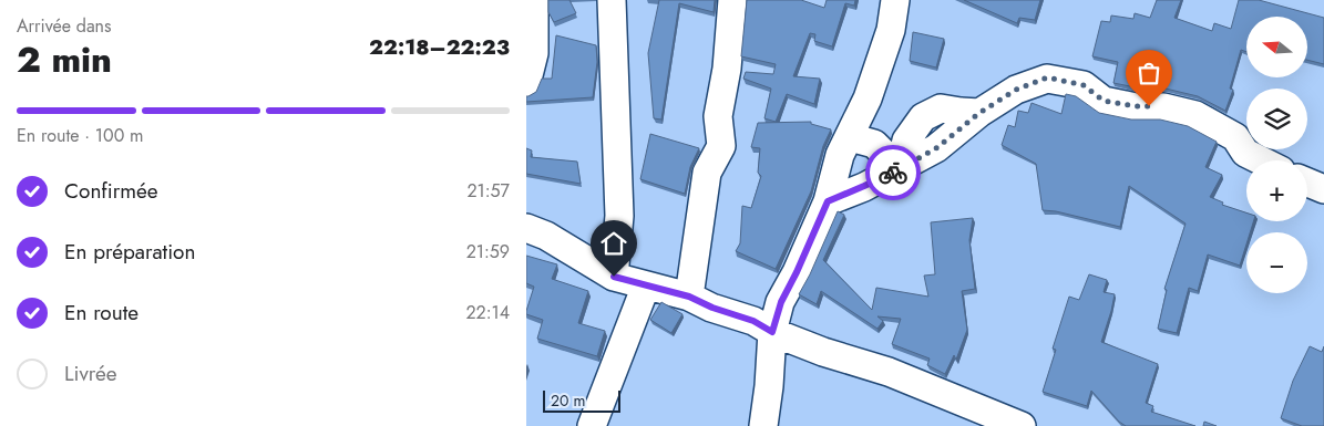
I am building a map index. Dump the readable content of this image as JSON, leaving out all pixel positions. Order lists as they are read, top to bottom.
{
  "scale_bar": "20 m",
  "north": "left",
  "page": {
    "heading": ["2 min", "Arrivée dans", "22:18–22:23"],
    "map_buttons": ["+", "−"],
    "bar": "En route · 100 m",
    "list": [
      ["Confirmée", "21:57"],
      ["En préparation", "21:59"],
      ["En route", "22:14"],
      "Livrée"
    ],
    "scale": "20 m"
  }
}
